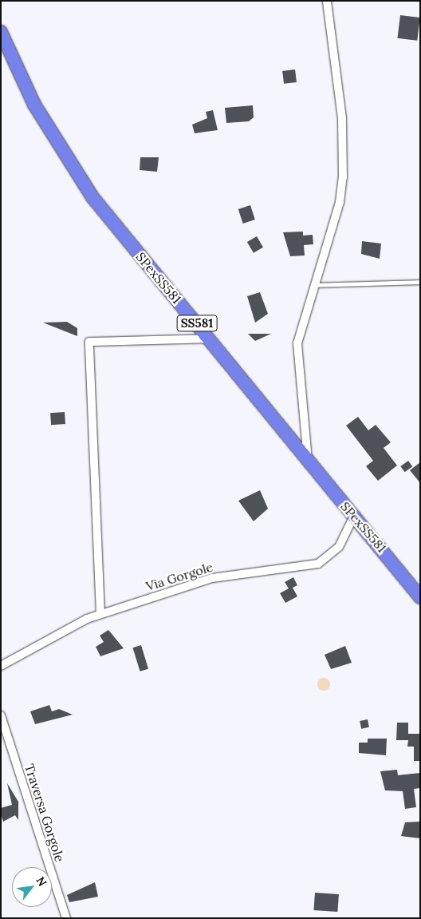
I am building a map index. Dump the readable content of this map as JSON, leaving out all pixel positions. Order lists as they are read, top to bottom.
{
  "streets": {
    "main road": ["SPexSS581", "SS581"],
    "street": ["Via Gorgole", "Traversa Gorgole"]
  },
  "crossings": [
    ["SPexSS581", "Via Gorgole"]
  ],
  "north": "top right"
}
